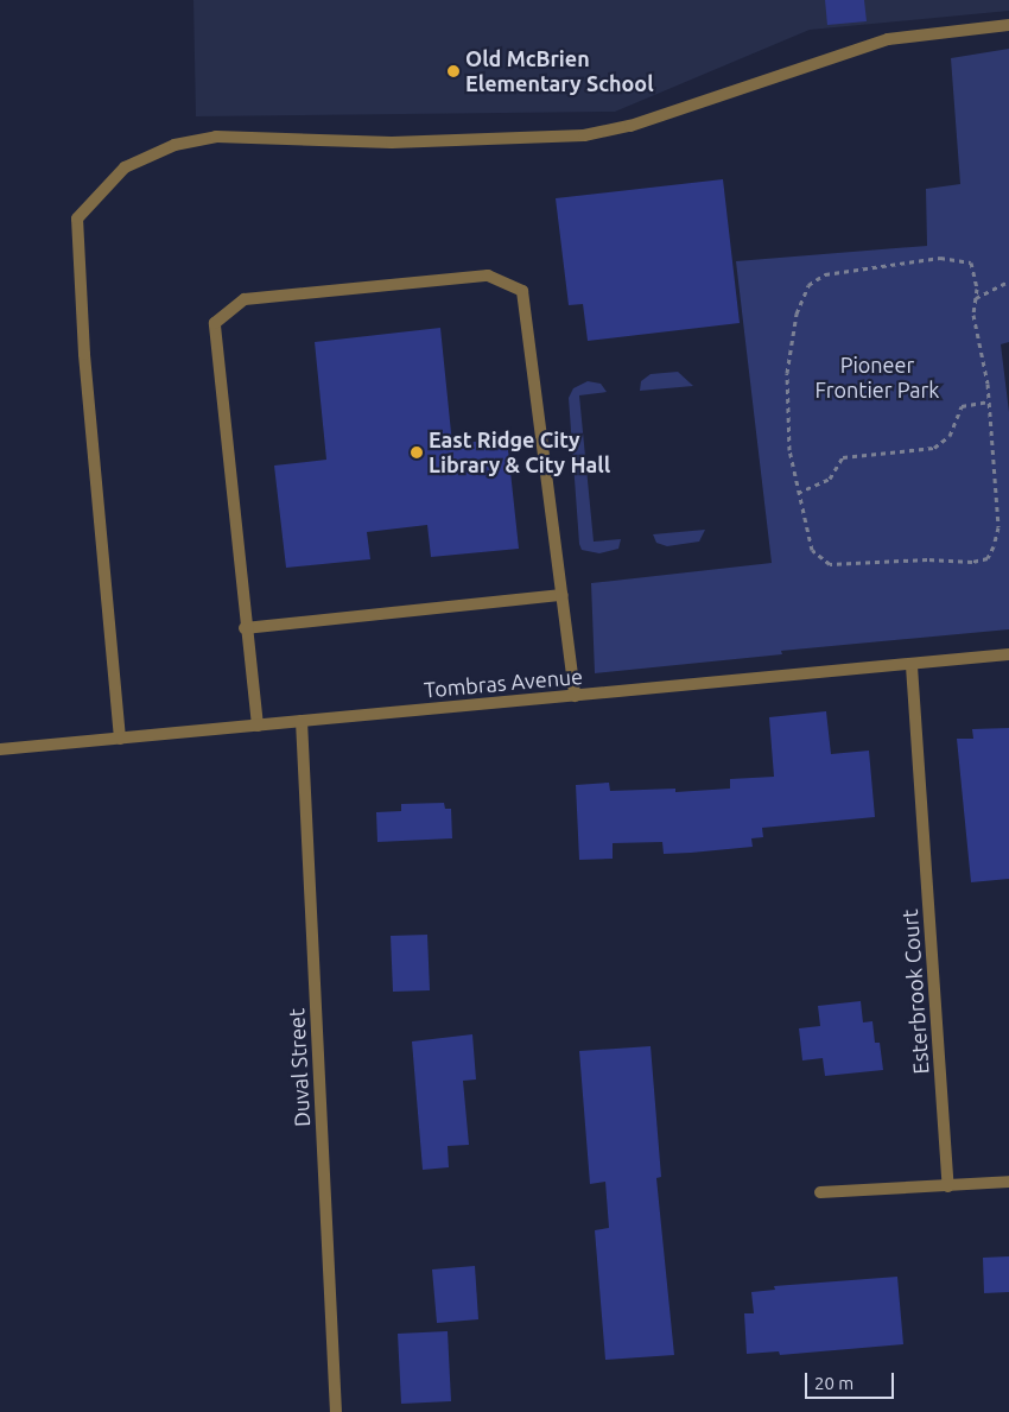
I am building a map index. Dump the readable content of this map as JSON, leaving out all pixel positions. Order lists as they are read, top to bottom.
{
  "streets": {
    "street": ["Tombras Avenue", "Esterbrook Court", "Duval Street"]
  },
  "crossings": [
    ["Tombras Avenue", "Esterbrook Court"],
    ["Tombras Avenue", "Duval Street"]
  ],
  "parks": ["Pioneer Frontier Park"],
  "places": ["Old McBrien Elementary School", "East Ridge City Library & City Hall"],
  "scale_bar": "20 m"
}
